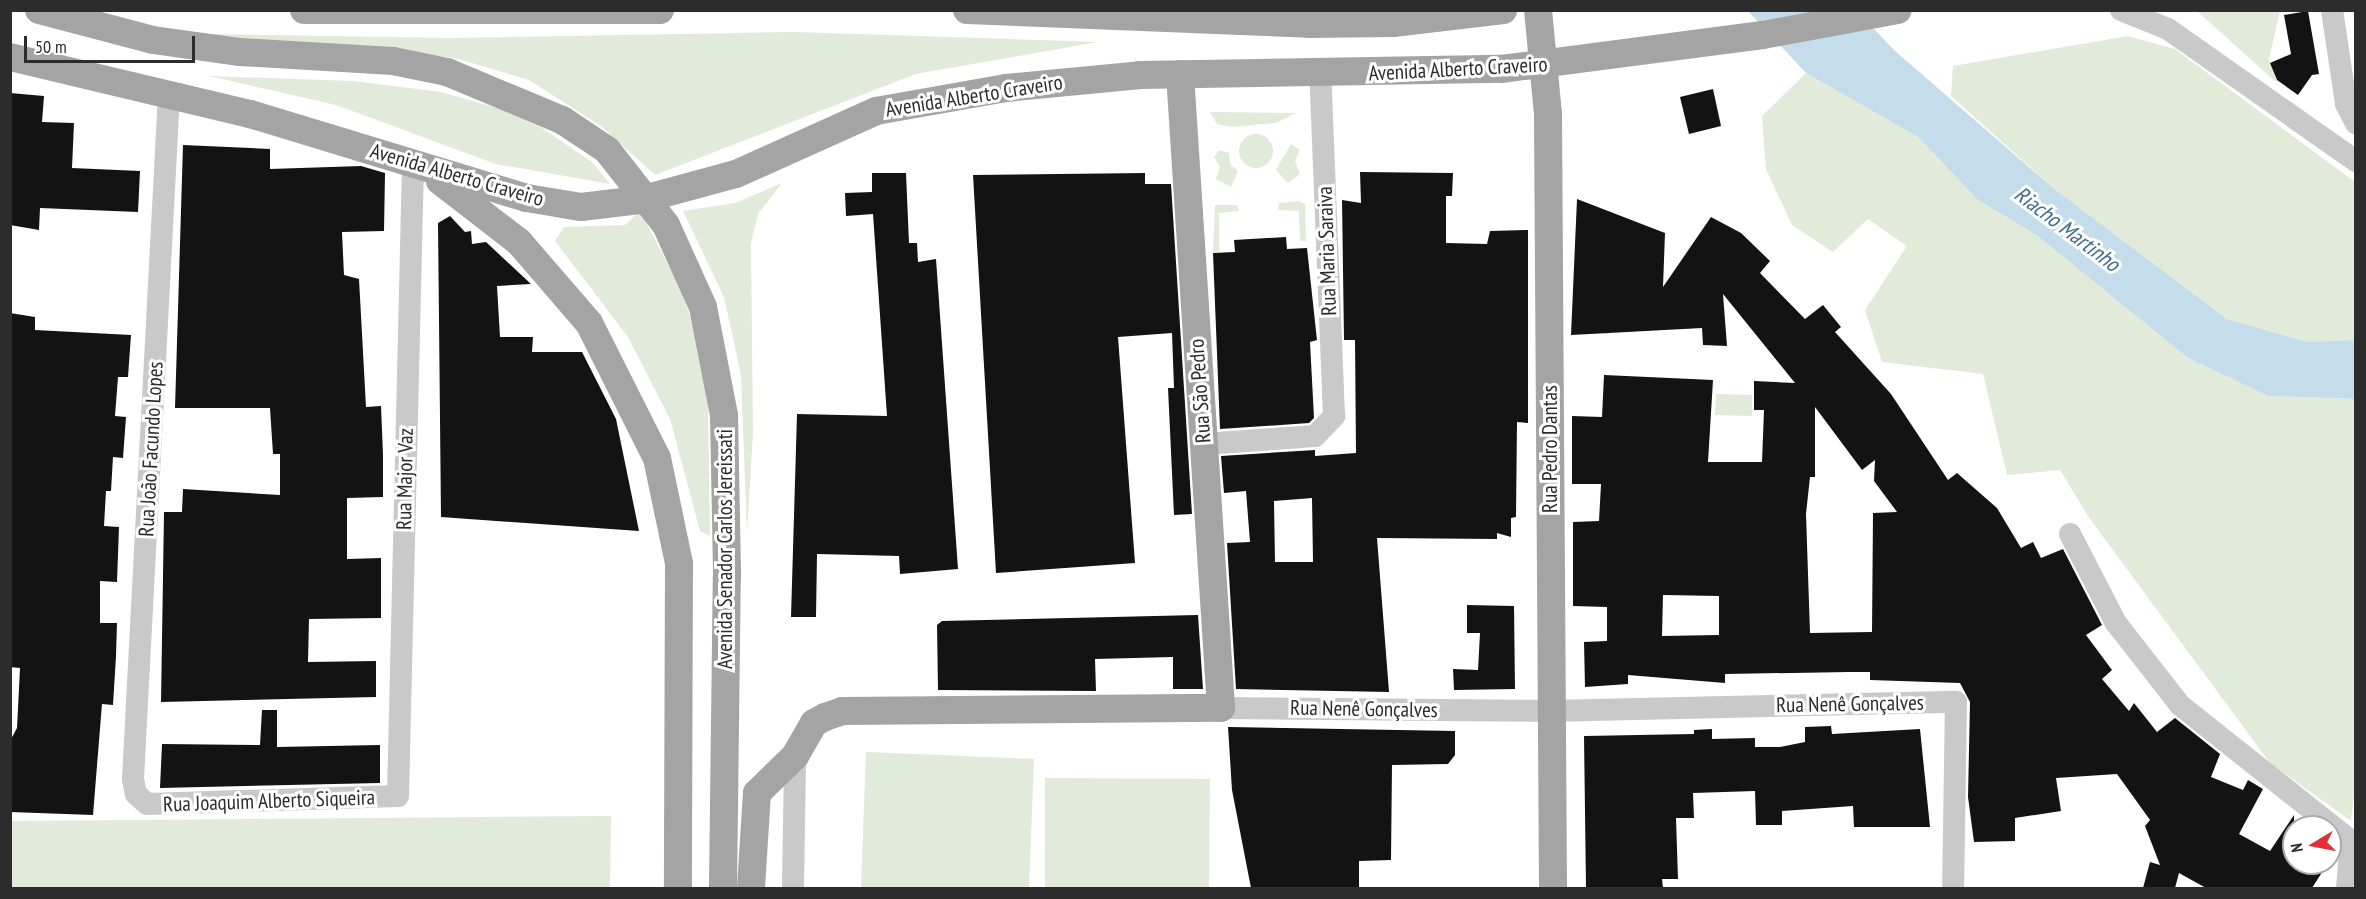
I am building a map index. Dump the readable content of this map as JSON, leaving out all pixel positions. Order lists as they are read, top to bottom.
{
  "streets": {
    "main road": [
      "Avenida Alberto Craveiro",
      "Rua São Pedro",
      "Rua Pedro Dantas",
      "Avenida Senador Carlos Jereissati",
      "Rua Nenê Gonçalves"
    ],
    "street": [
      "Rua Maria Saraiva",
      "Rua João Facundo Lopes",
      "Rua Major Vaz",
      "Rua Joaquim Alberto Siqueira"
    ]
  },
  "crossings": [
    ["Avenida Alberto Craveiro", "Rua Maria Saraiva"],
    ["Avenida Alberto Craveiro", "Rua São Pedro"],
    ["Avenida Alberto Craveiro", "Rua João Facundo Lopes"],
    ["Avenida Alberto Craveiro", "Rua Pedro Dantas"],
    ["Avenida Alberto Craveiro", "Rua Major Vaz"],
    ["Avenida Alberto Craveiro", "Avenida Senador Carlos Jereissati"],
    ["Rua Maria Saraiva", "Rua São Pedro"],
    ["Rua São Pedro", "Rua Nenê Gonçalves"],
    ["Rua João Facundo Lopes", "Rua Joaquim Alberto Siqueira"],
    ["Rua Pedro Dantas", "Rua Nenê Gonçalves"],
    ["Rua Major Vaz", "Avenida Senador Carlos Jereissati"],
    ["Rua Major Vaz", "Rua Joaquim Alberto Siqueira"]
  ],
  "water": ["Riacho Martinho"],
  "scale_bar": "50 m",
  "north": "left"
}
